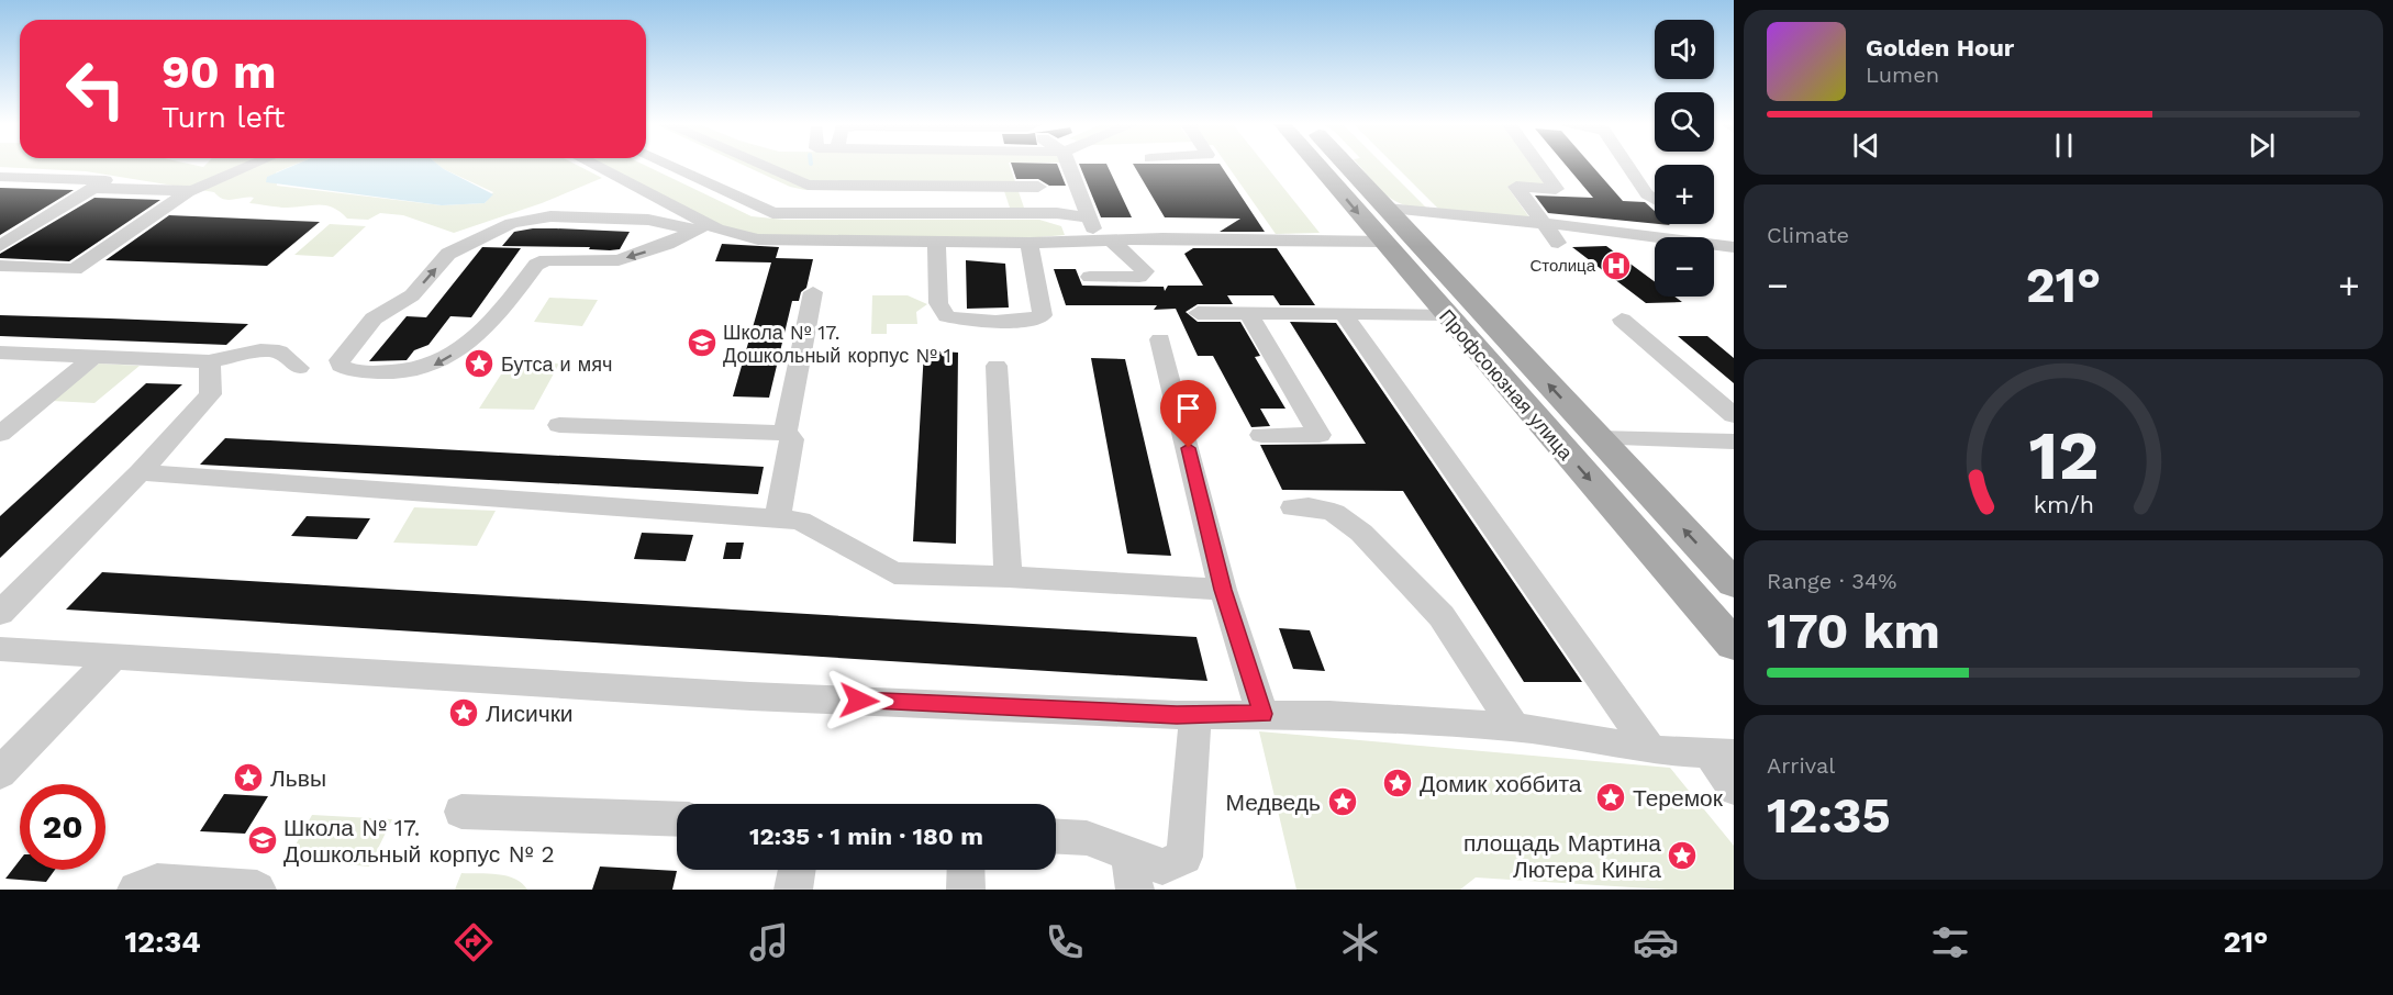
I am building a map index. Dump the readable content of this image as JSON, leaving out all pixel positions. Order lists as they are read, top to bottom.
{
  "streets": {
    "main road": ["Профсоюзная улица"]
  },
  "places": {
    "hospital": ["Столица"],
    "school or university": ["Школа № 17. Дошкольный корпус № 1", "Школа № 17. Дошкольный корпус № 2"],
    "place": [
      "Бутса и мяч",
      "Лисички",
      "Львы",
      "Домик хоббита",
      "Теремок",
      "Медведь",
      "площадь Мартина Лютера Кинга"
    ]
  },
  "page": {
    "map_buttons": ["+", "−"],
    "turn": ["90 m", "Turn left"],
    "song": ["Golden Hour", "Lumen"],
    "tile": [
      "Climate",
      ["Range · 34%", "170 km"],
      ["Arrival", "12:35"]
    ],
    "heat": ["−", "21°", "+"],
    "limit": "20",
    "trip": "12:35 · 1 min · 180 m",
    "tabs": ["12:34", "21°"],
    "gauge": ["12", "km/h"]
  }
}
